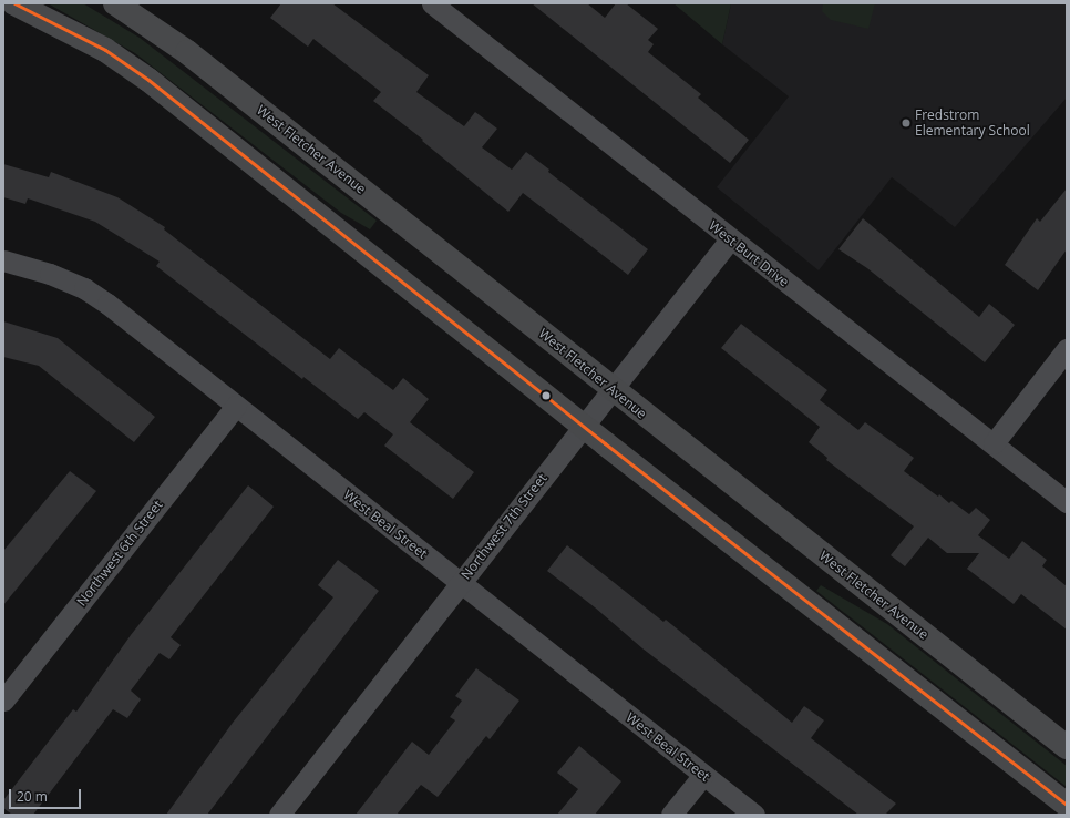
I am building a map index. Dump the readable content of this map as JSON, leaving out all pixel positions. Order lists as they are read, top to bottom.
{
  "streets": {
    "main road": ["West Fletcher Avenue"],
    "street": [
      "West Burt Drive",
      "West Beal Street",
      "Northwest 7th Street",
      "Northwest 6th Street"
    ]
  },
  "crossings": [
    ["West Fletcher Avenue", "Northwest 7th Street"],
    ["West Burt Drive", "Northwest 7th Street"],
    ["West Beal Street", "Northwest 7th Street"],
    ["West Beal Street", "Northwest 6th Street"]
  ],
  "places": ["Fredstrom Elementary School"],
  "scale_bar": "20 m"
}
